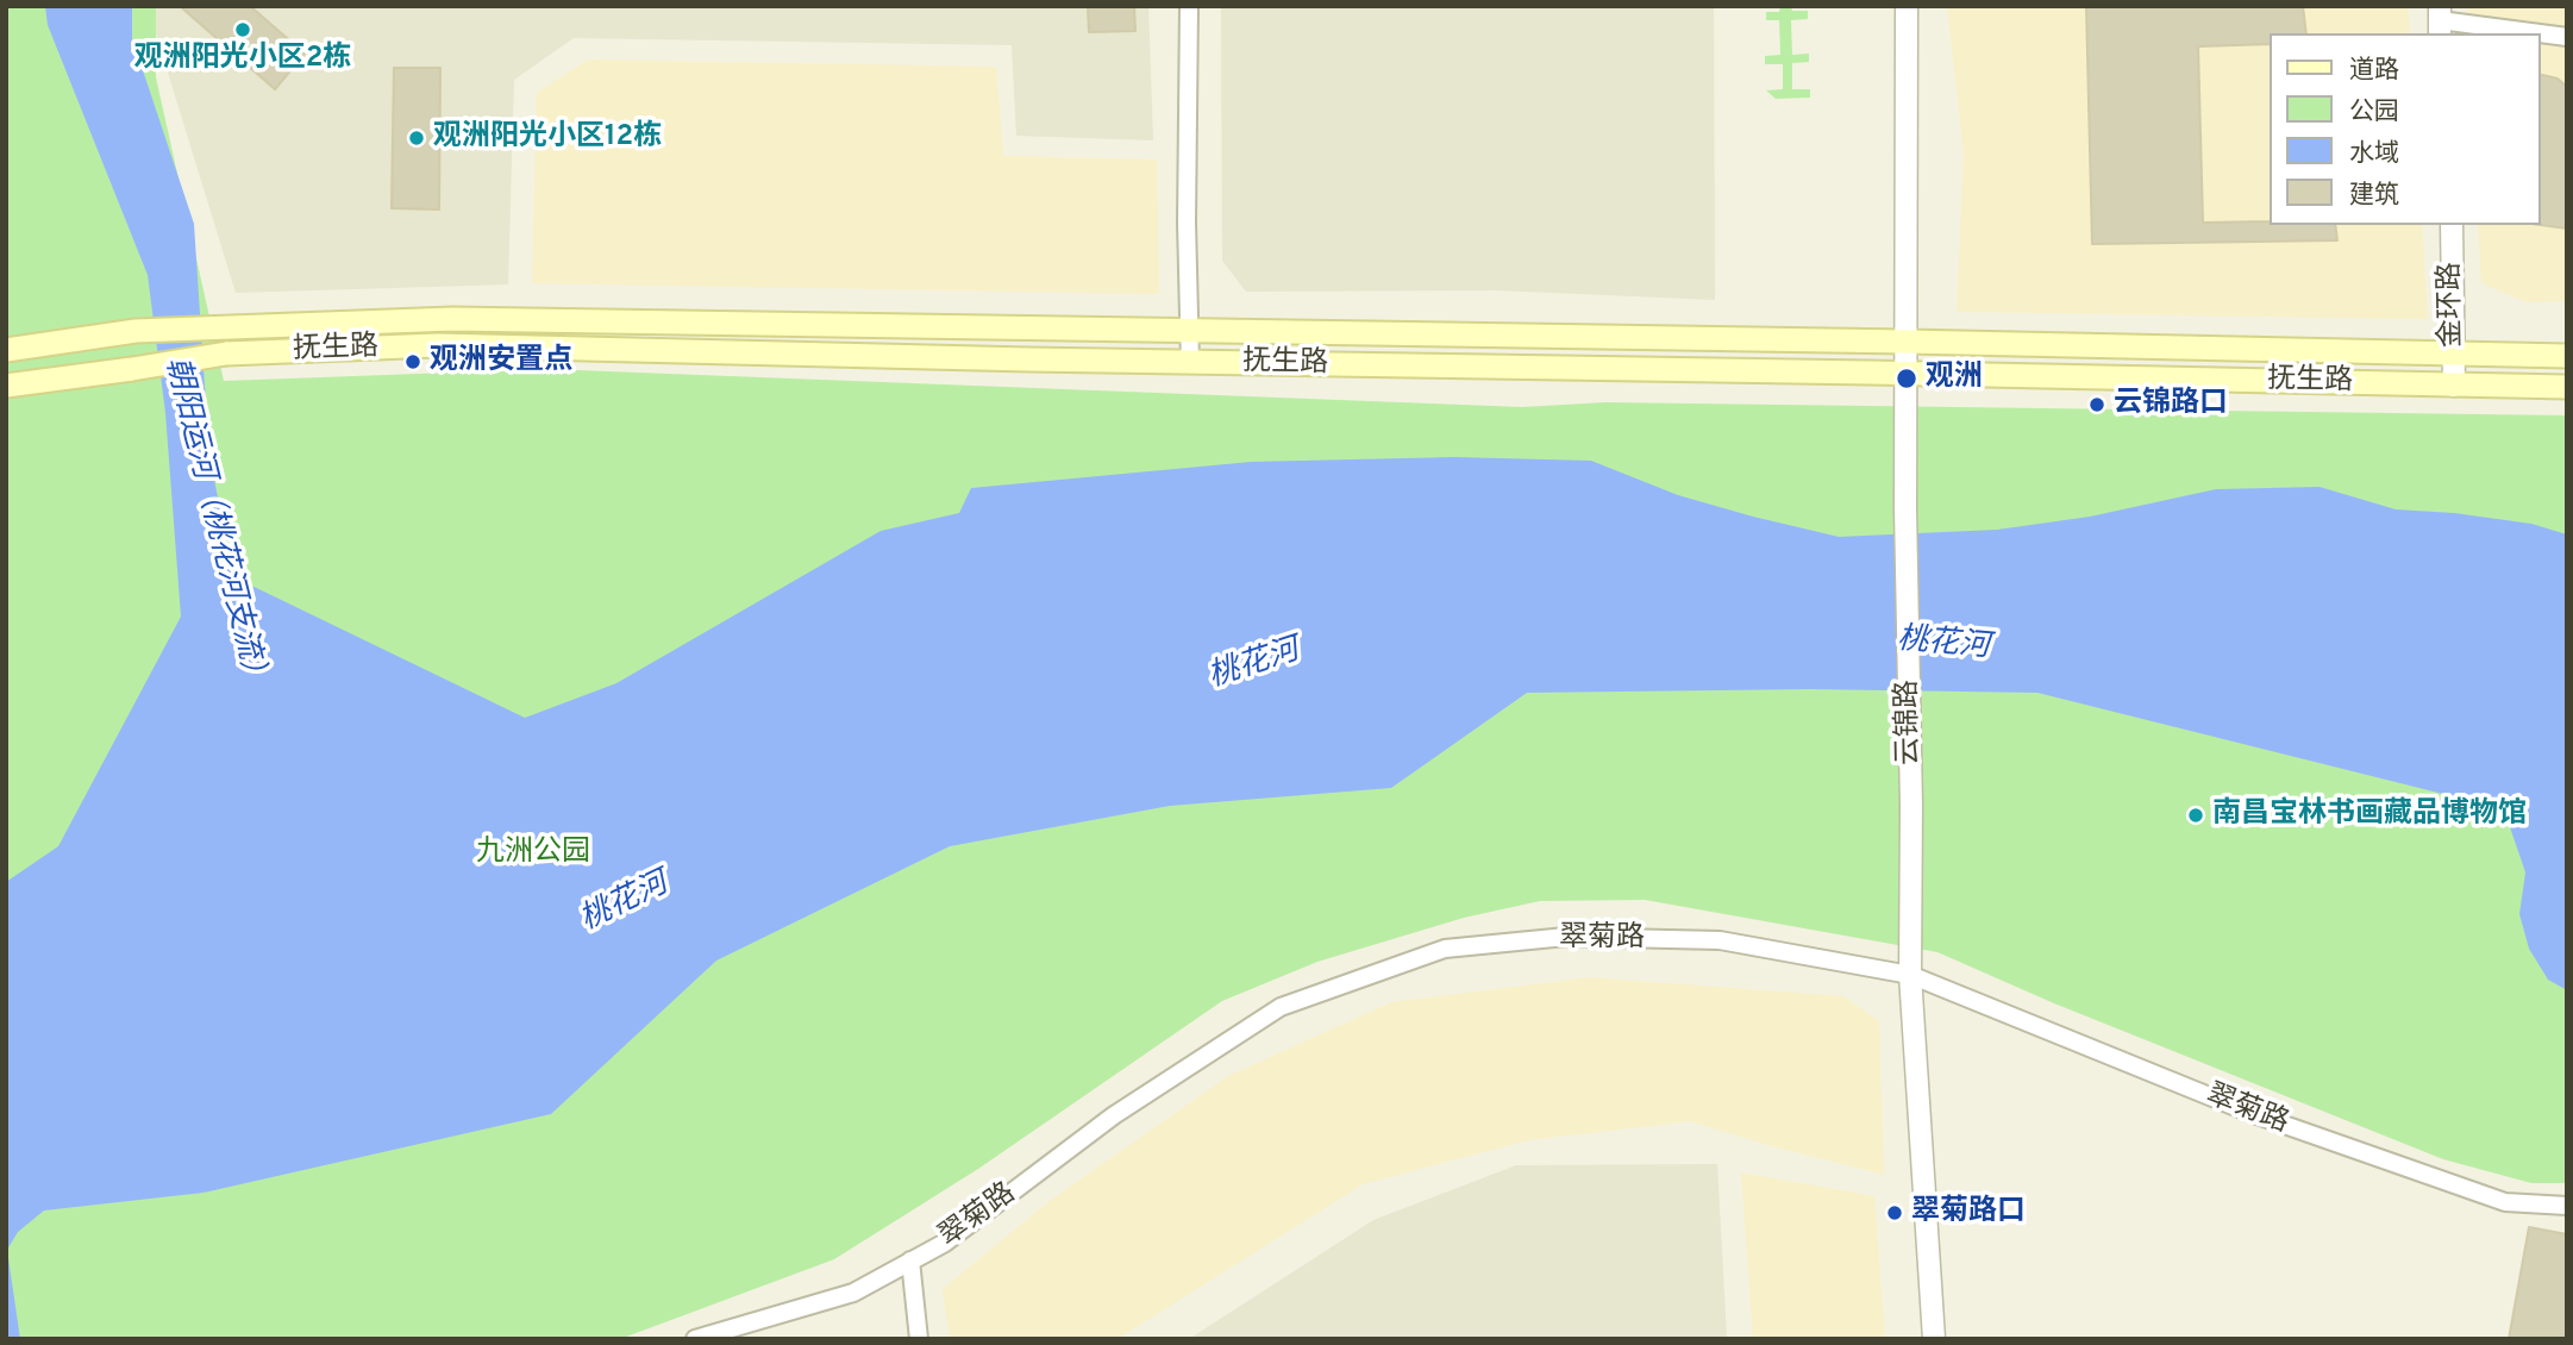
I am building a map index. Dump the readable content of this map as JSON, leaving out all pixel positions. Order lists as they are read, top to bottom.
{
  "streets": {
    "main road": ["抚生路"],
    "street": ["金环路", "云锦路", "翠菊路"]
  },
  "crossings": [
    ["金环路", "抚生路"],
    ["抚生路", "云锦路"],
    ["云锦路", "翠菊路"]
  ],
  "water": ["朝阳运河（桃花河支流）", "桃花河"],
  "parks": ["九洲公园"],
  "places": [
    "观洲·阳光小区2栋",
    "观洲·阳光小区12栋",
    "观洲安置点",
    "观洲",
    "云锦路口",
    "南昌宝林书画藏品博物馆",
    "翠菊路口"
  ],
  "legend": [
    "道路",
    "公园",
    "水域",
    "建筑"
  ]
}
